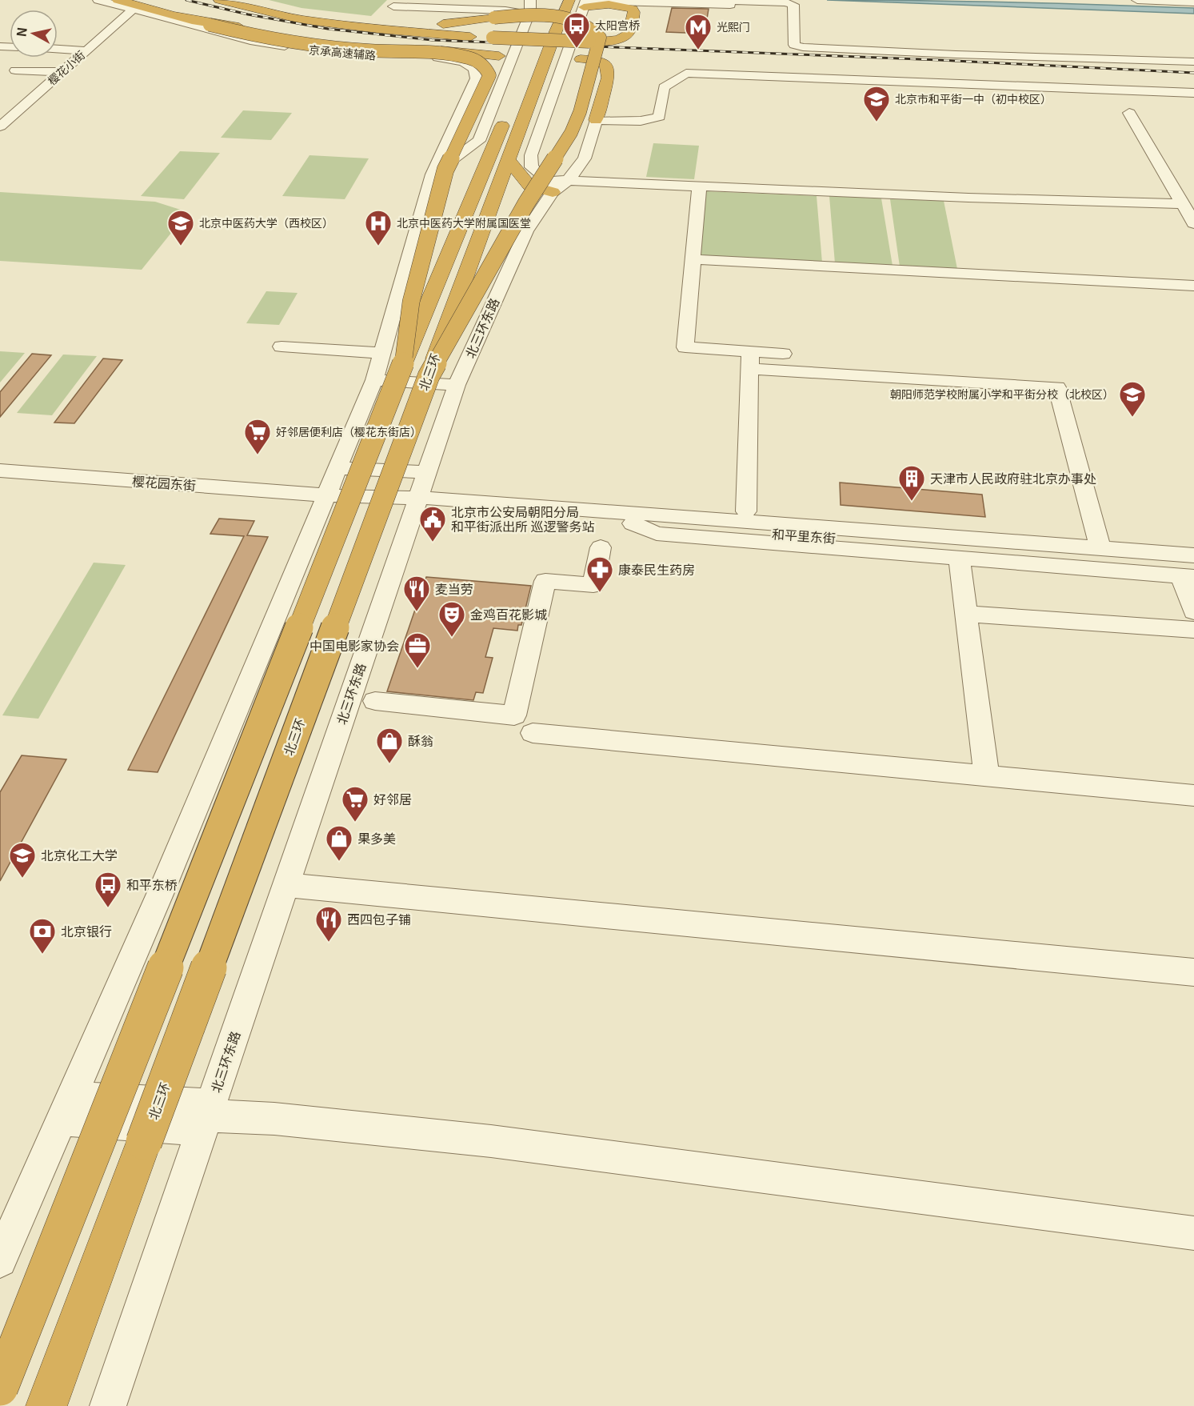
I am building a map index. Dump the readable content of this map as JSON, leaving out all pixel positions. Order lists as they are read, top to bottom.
{
  "streets": {
    "highway": ["北三环"],
    "street": [
      "京承高速辅路",
      "樱花小街",
      "北三环东路",
      "樱花园东街",
      "和平里东街"
    ]
  },
  "crossings": [
    ["京承高速辅路", "樱花小街"],
    ["北三环东路", "樱花园东街"],
    ["北三环东路", "和平里东街"],
    ["樱花园东街", "和平里东街"]
  ],
  "places": {
    "bus stop": ["太阳宫桥", "和平东桥"],
    "metro station": ["光熙门"],
    "school or university": [
      "北京市和平街一中（初中校区）",
      "北京中医药大学（西校区）",
      "朝阳师范学校附属小学和平街分校（北校区）",
      "北京化工大学"
    ],
    "hospital": ["北京中医药大学附属国医堂"],
    "supermarket": ["好邻居便利店（樱花东街店）", "好邻居"],
    "building": ["天津市人民政府驻北京办事处"],
    "public building": ["北京市公安局朝阳分局 和平街派出所 巡逻警务站"],
    "pharmacy": ["康泰民生药房"],
    "restaurant": ["麦当劳", "西四包子铺"],
    "theatre": ["金鸡百花影城"],
    "office": ["中国电影家协会"],
    "shop": ["酥翁", "果多美"],
    "bank": ["北京银行"]
  },
  "north": "left"
}
